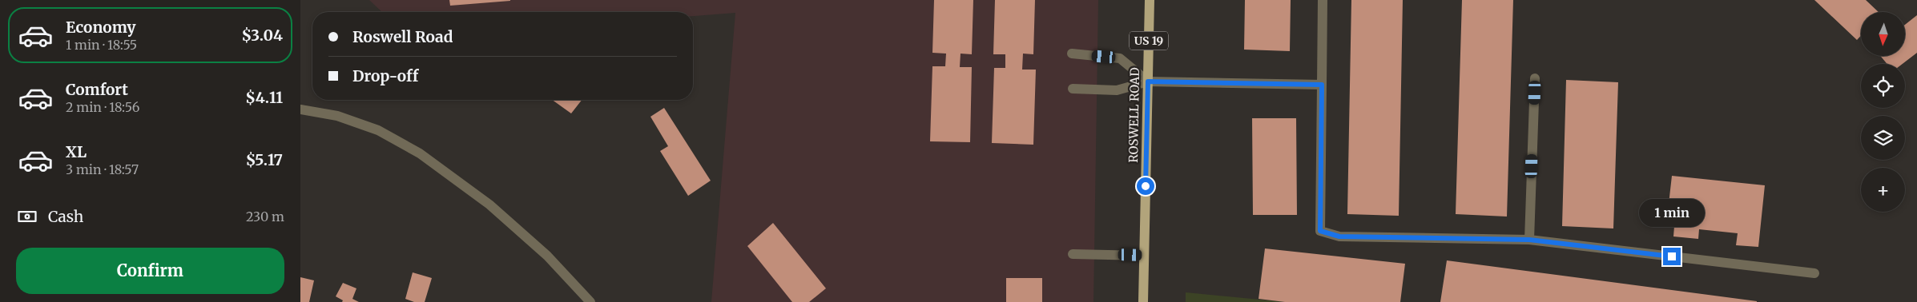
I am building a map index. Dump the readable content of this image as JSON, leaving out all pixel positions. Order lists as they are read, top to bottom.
{
  "streets": {
    "main road": ["US 19", "ROSWELL ROAD"]
  },
  "north": "bottom",
  "page": {
    "list": [
      {
        "name": "Economy",
        "note": "1 min · 18:55",
        "value": "$3.04"
      },
      {
        "name": "Comfort",
        "note": "2 min · 18:56",
        "value": "$4.11"
      },
      {
        "name": "XL",
        "note": "3 min · 18:57",
        "value": "$5.17"
      }
    ],
    "map_buttons": "+",
    "banner": ["Roswell Road", "Drop-off"],
    "pay": ["Cash", "230 m"],
    "bubble": "1 min",
    "buttons": "Confirm"
  }
}
